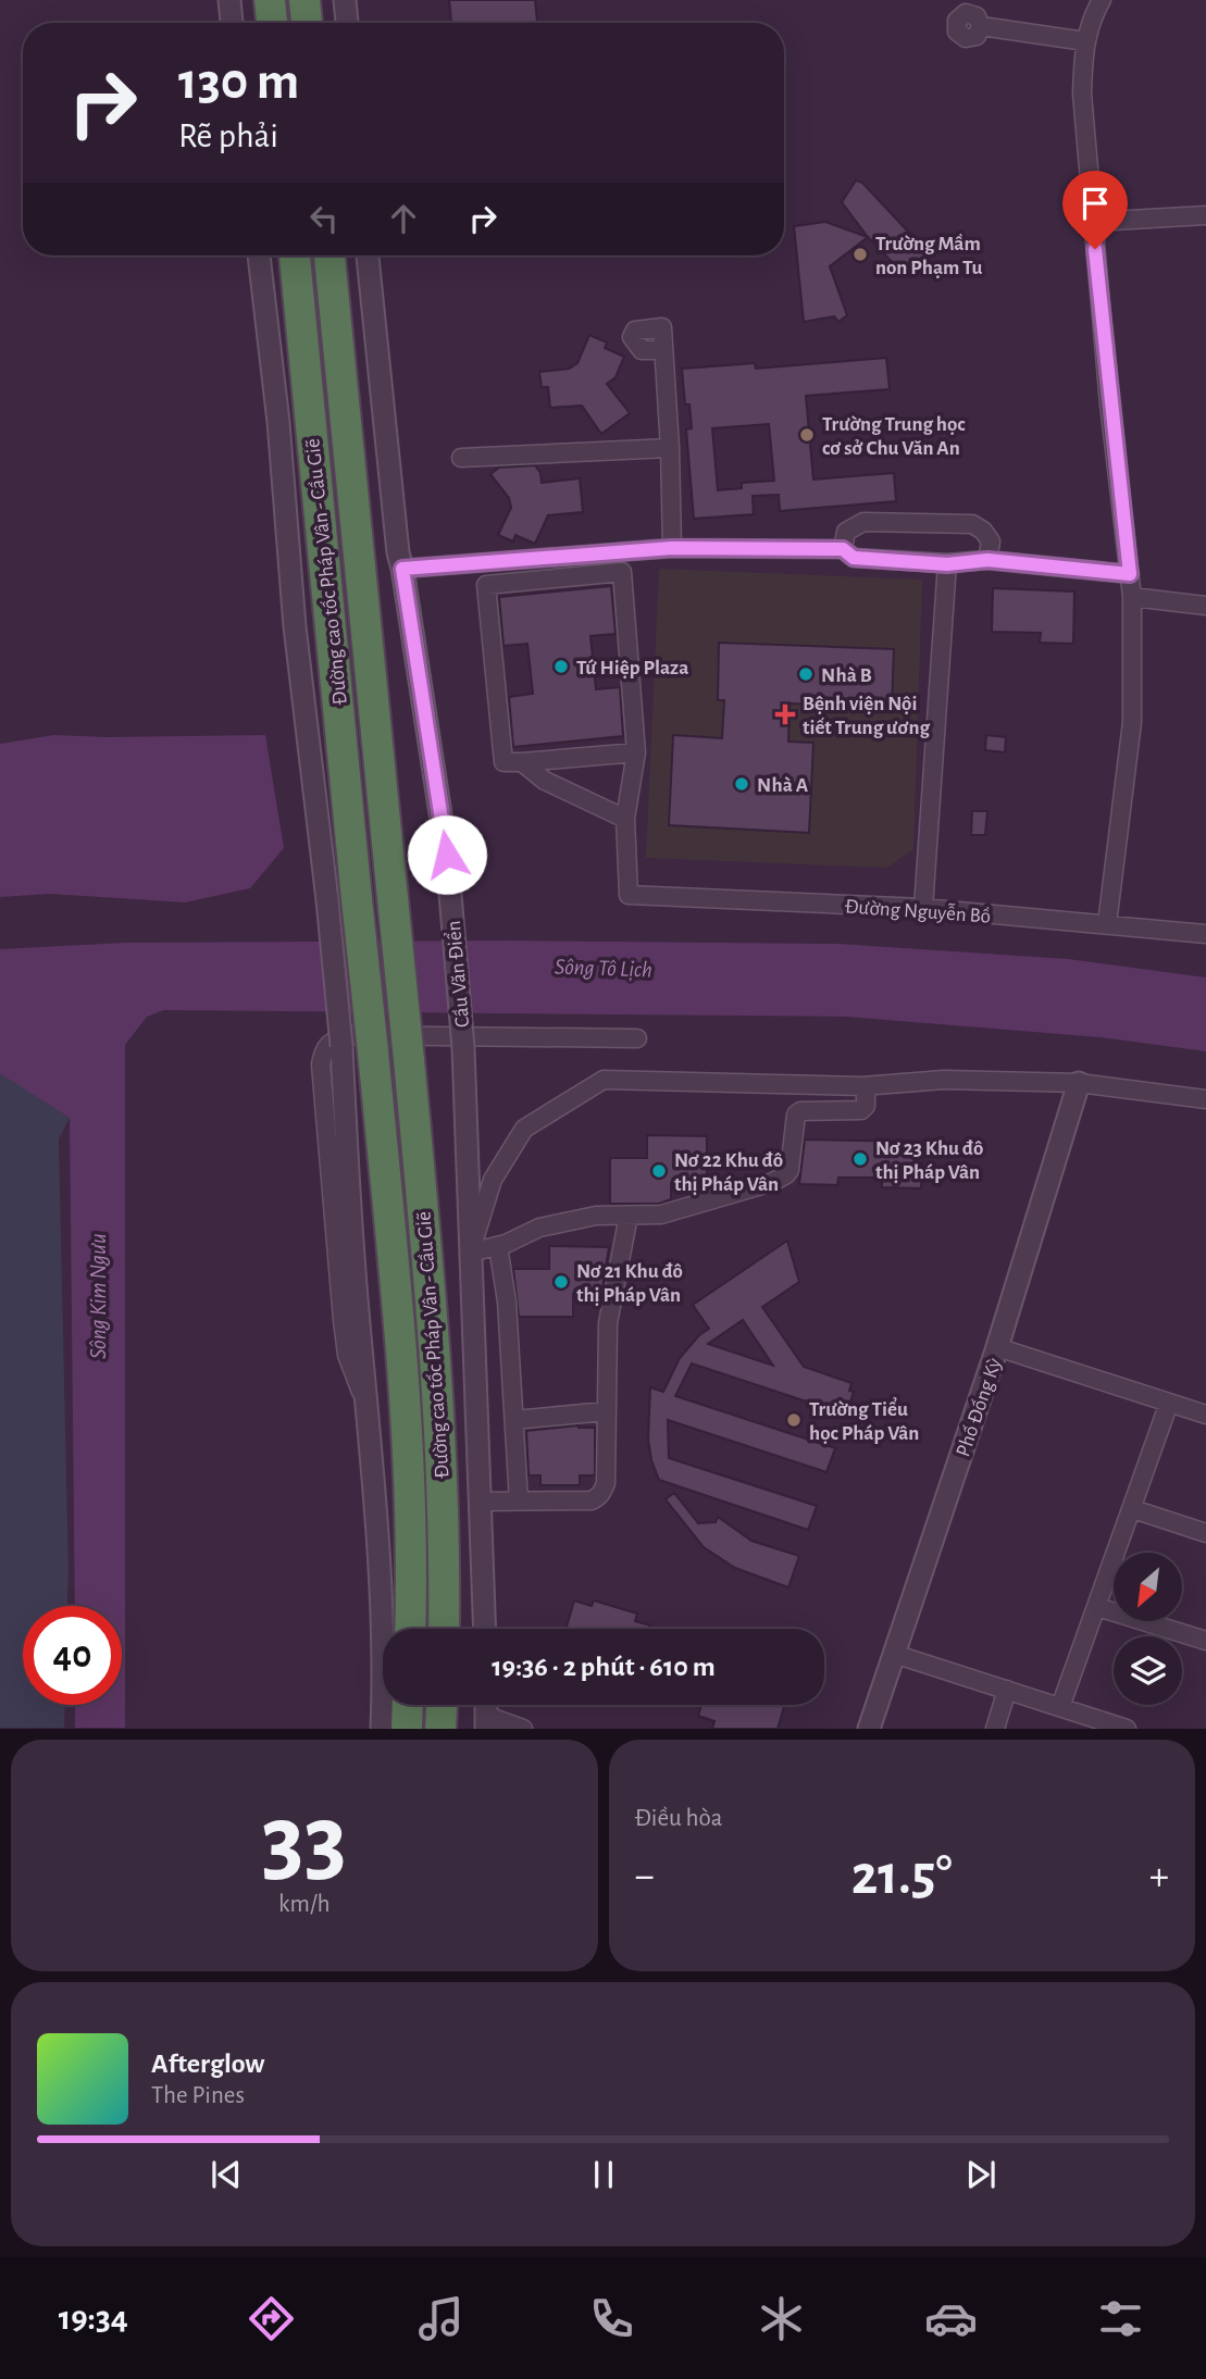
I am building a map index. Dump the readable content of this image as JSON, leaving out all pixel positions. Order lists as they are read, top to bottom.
{
  "streets": {
    "highway": ["Đường cao tốc Pháp Vân - Cầu Giẽ"],
    "street": ["Đường Nguyễn Bồ", "Cầu Văn Điển", "Phố Đống Kỳ"]
  },
  "water": ["Sông Tô Lịch", "Sông Kim Ngưu"],
  "places": {
    "other": [
      "Trường Mầm non Phạm Tu",
      "Trường Trung học cơ sở Chu Văn An",
      "Tứ Hiệp Plaza",
      "Nhà B",
      "Nhà A",
      "Nơ 23 Khu đô thị Pháp Vân",
      "Nơ 22 Khu đô thị Pháp Vân",
      "Nơ 21 Khu đô thị Pháp Vân",
      "Trường Tiểu học Pháp Vân"
    ],
    "health": ["Bệnh viện Nội tiết Trung ương"]
  },
  "north": "bottom left",
  "page": {
    "turn": ["130 m", "Rẽ phải"],
    "limit": "40",
    "trip": "19:36 · 2 phút · 610 m",
    "tile": [
      ["33", "km/h"],
      "Điều hòa"
    ],
    "heat": ["−", "21.5°", "+"],
    "song": ["Afterglow", "The Pines"],
    "tabs": "19:34"
  }
}
